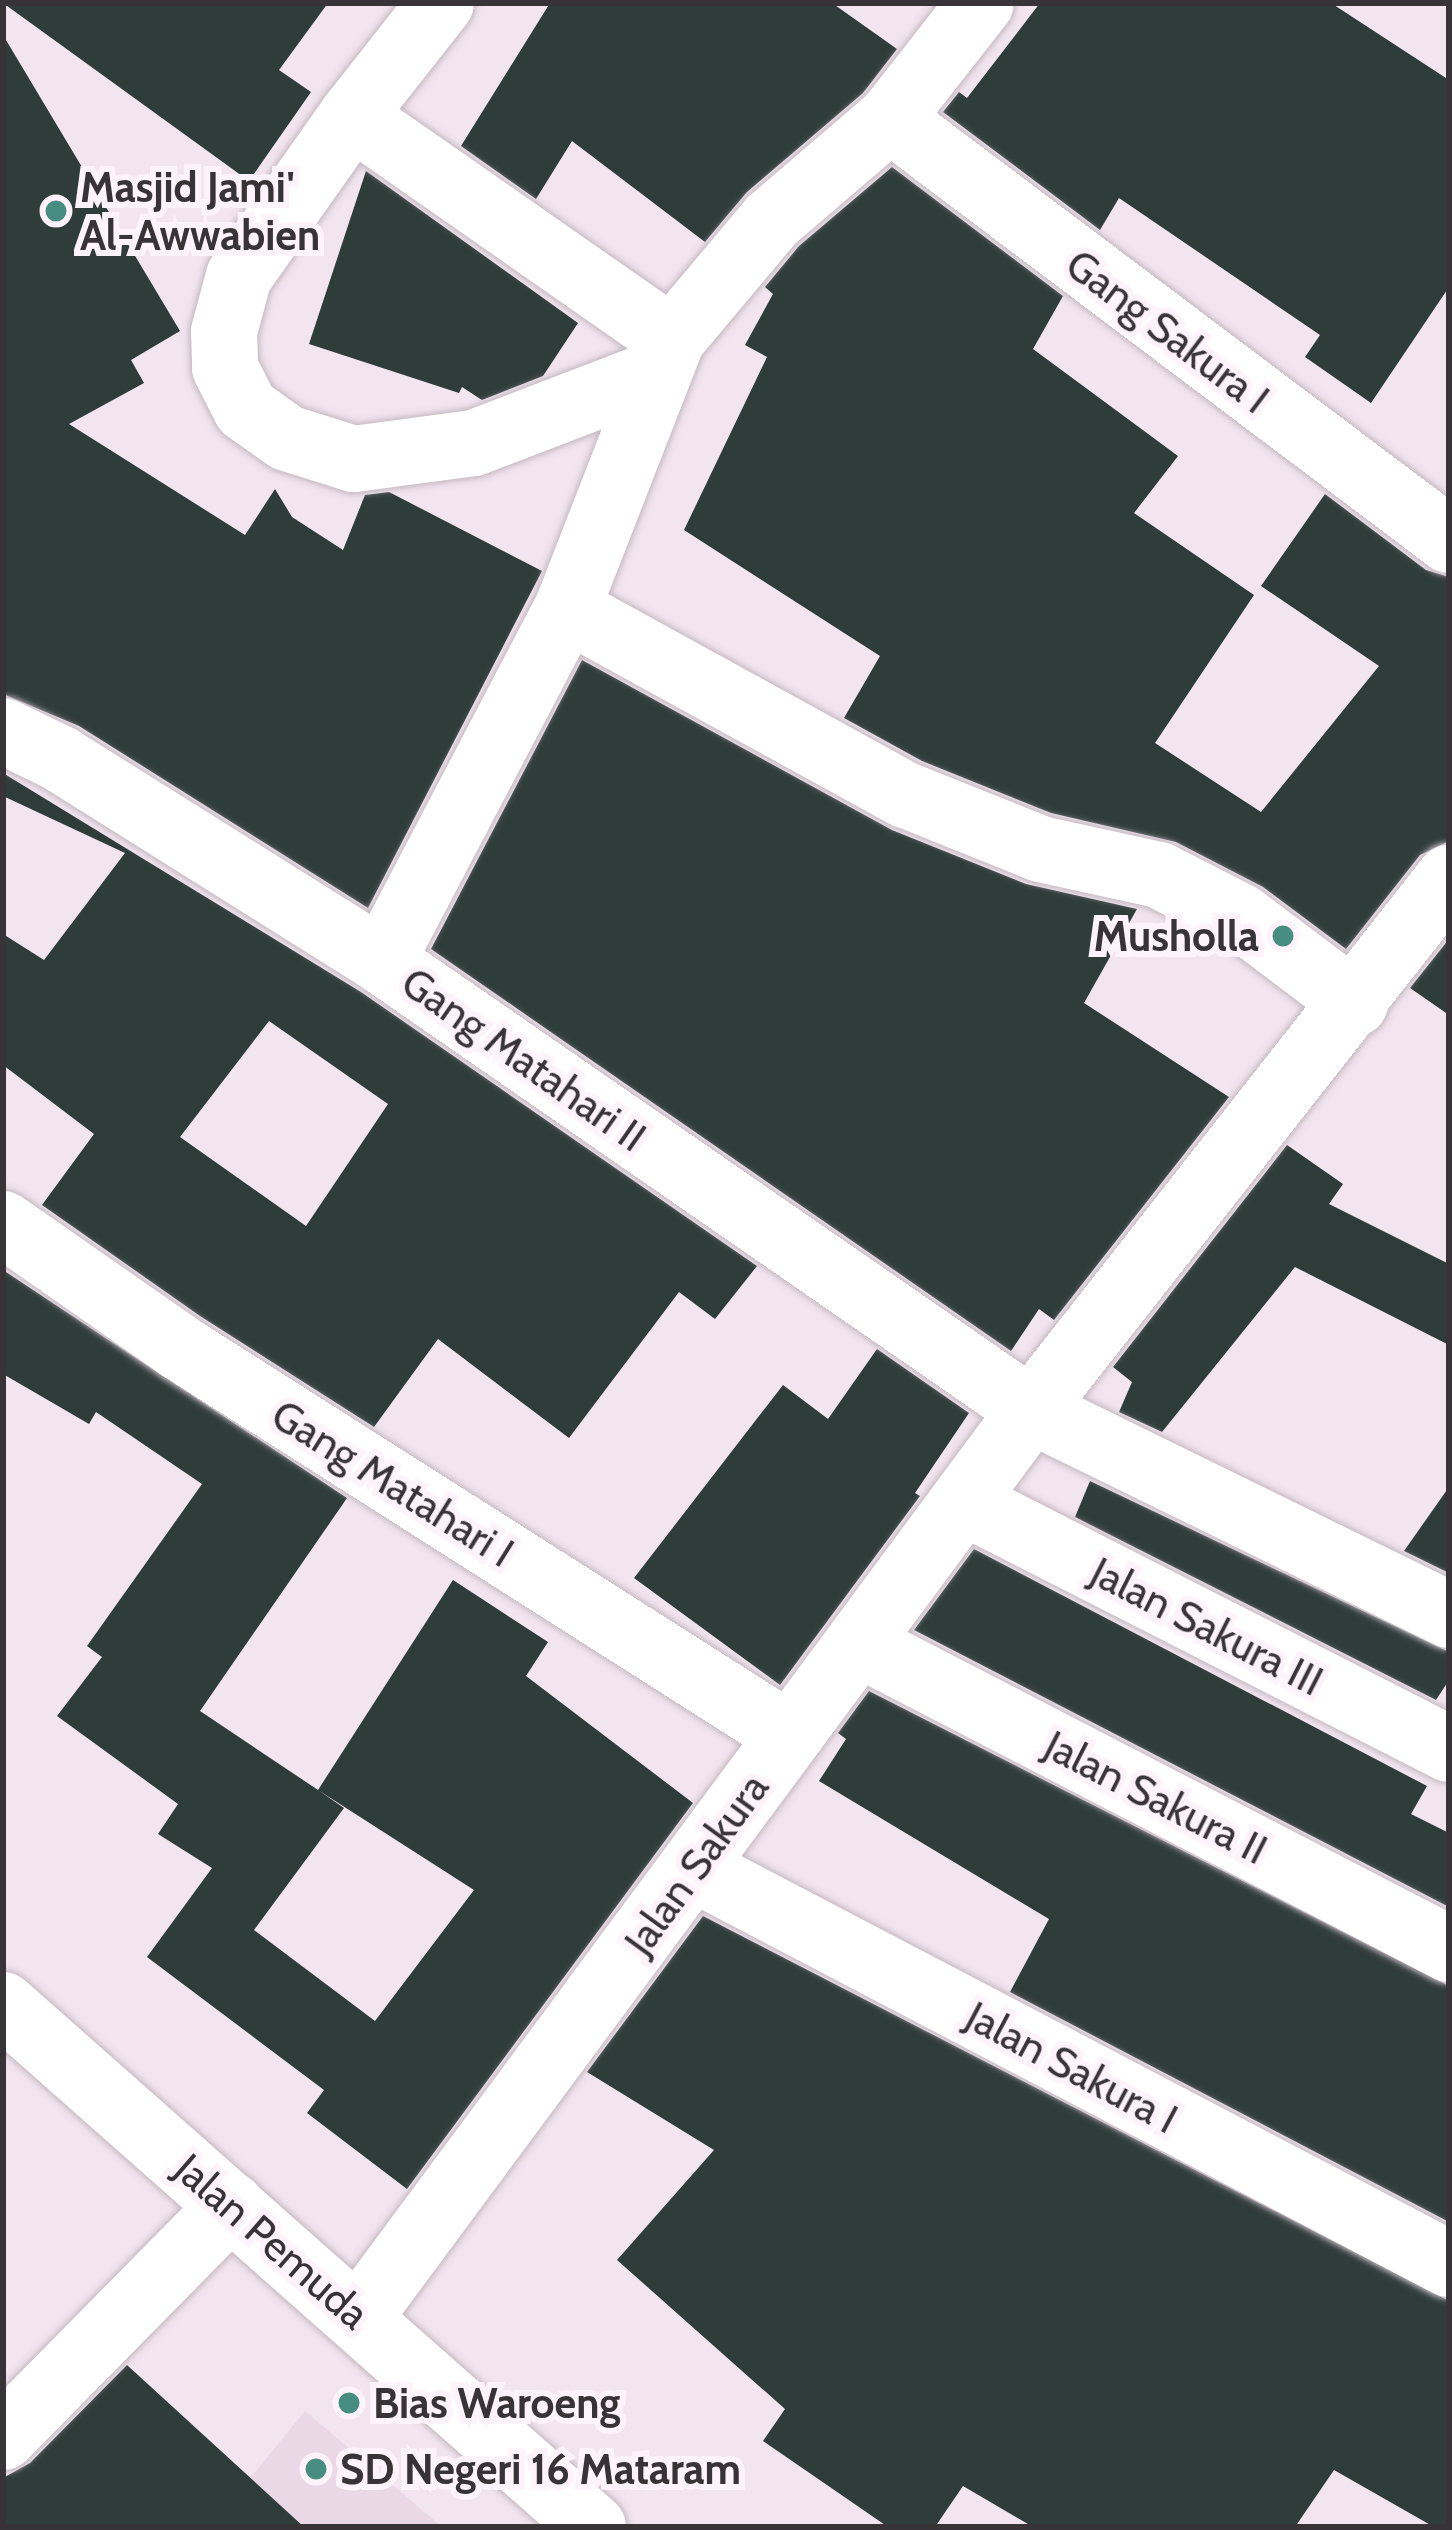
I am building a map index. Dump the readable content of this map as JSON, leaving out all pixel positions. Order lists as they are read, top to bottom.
{
  "streets": {
    "street": [
      "Gang Sakura I",
      "Gang Matahari II",
      "Gang Matahari I",
      "Jalan Sakura III",
      "Jalan Sakura II",
      "Jalan Sakura",
      "Jalan Sakura I",
      "Jalan Pemuda"
    ]
  },
  "crossings": [
    ["Gang Matahari II", "Jalan Sakura"],
    ["Gang Matahari I", "Jalan Sakura"],
    ["Jalan Sakura III", "Jalan Sakura"],
    ["Jalan Sakura II", "Jalan Sakura"],
    ["Jalan Sakura", "Jalan Sakura I"],
    ["Jalan Sakura", "Jalan Pemuda"]
  ],
  "places": [
    "Masjid Jami' Al-Awwabien",
    "Musholla",
    "Bias Waroeng",
    "SD Negeri 16 Mataram"
  ]
}
